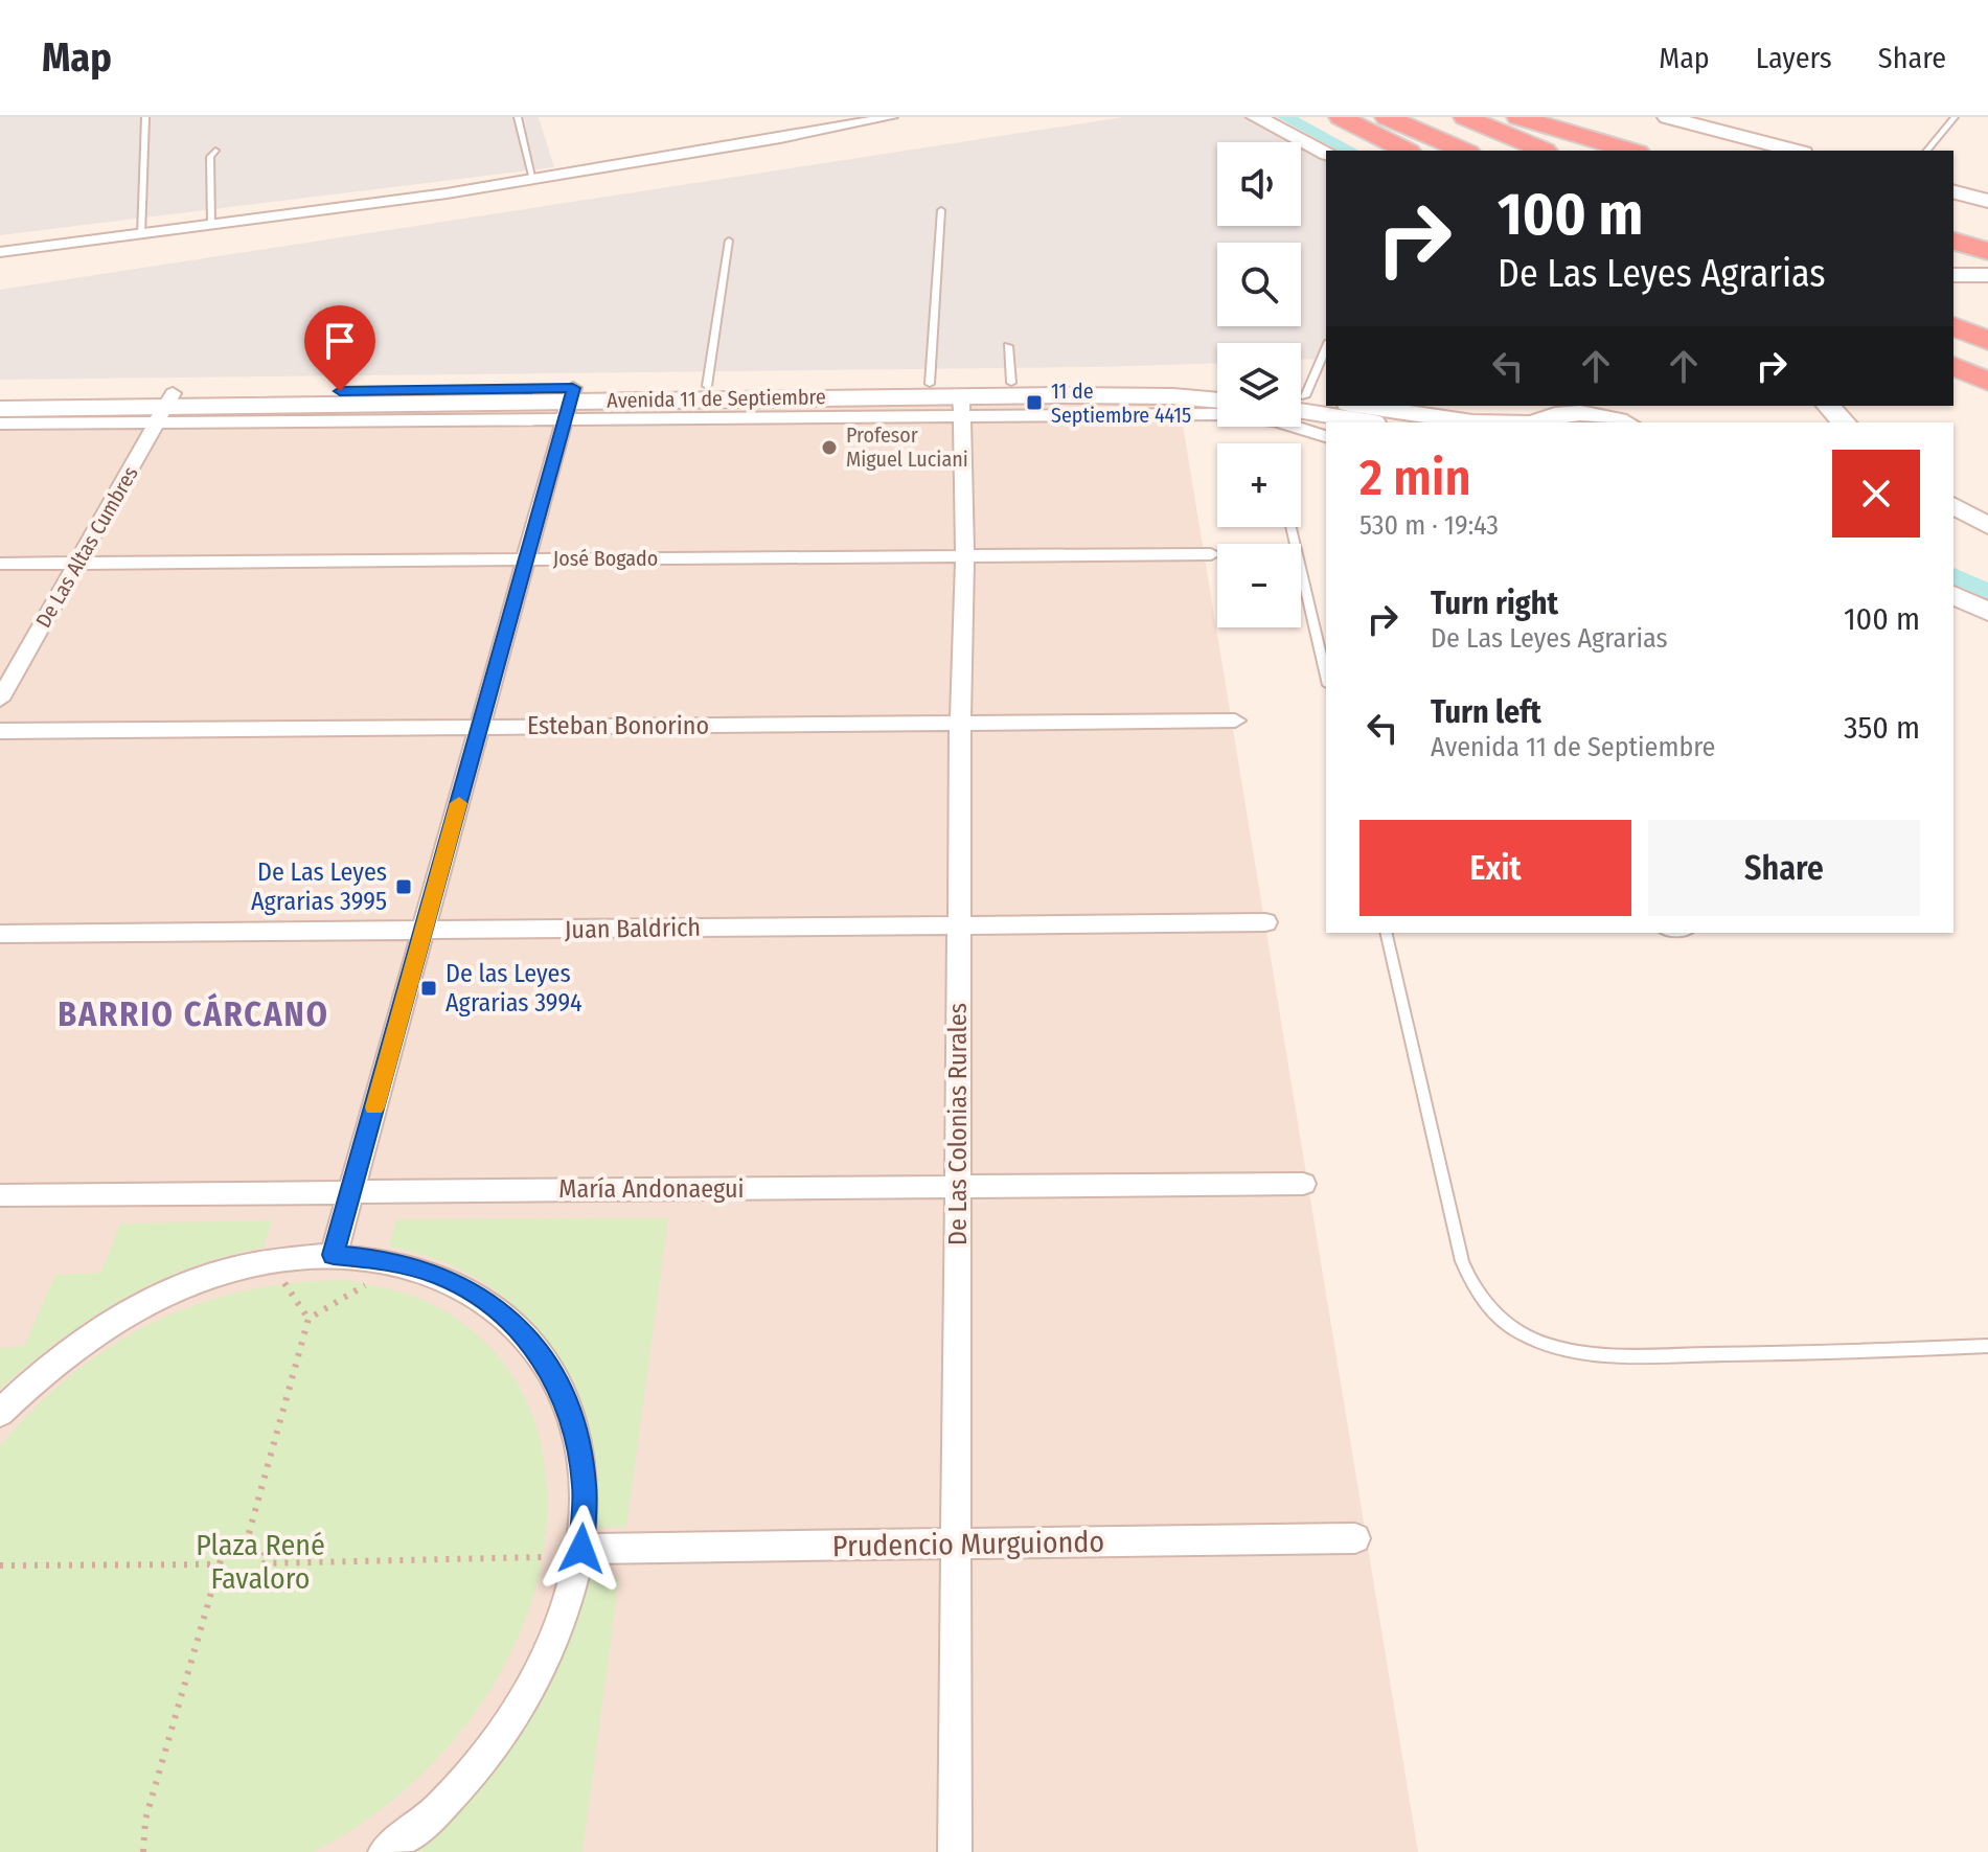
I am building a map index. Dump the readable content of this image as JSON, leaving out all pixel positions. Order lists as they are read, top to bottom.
{
  "streets": {
    "main road": ["Avenida 11 de Septiembre"],
    "street": [
      "De Las Altas Cumbres",
      "José Bogado",
      "Esteban Bonorino",
      "Juan Baldrich",
      "De Las Colonias Rurales",
      "María Andonaegui",
      "Prudencio Murguiondo"
    ]
  },
  "crossings": [
    ["Avenida 11 de Septiembre", "De Las Altas Cumbres"],
    ["Avenida 11 de Septiembre", "De Las Colonias Rurales"],
    ["De Las Altas Cumbres", "José Bogado"],
    ["José Bogado", "De Las Colonias Rurales"],
    ["Esteban Bonorino", "De Las Colonias Rurales"],
    ["Juan Baldrich", "De Las Colonias Rurales"],
    ["De Las Colonias Rurales", "María Andonaegui"],
    ["De Las Colonias Rurales", "Prudencio Murguiondo"]
  ],
  "districts": ["BARRIO CÁRCANO"],
  "parks": ["Plaza René Favaloro"],
  "places": {
    "transit": ["11 de Septiembre 4415", "De Las Leyes Agrarias 3995", "De las Leyes Agrarias 3994"],
    "other": ["Profesor Miguel Luciani"]
  },
  "page": {
    "header": "Map",
    "nav": ["Map", "Layers", "Share"],
    "map_buttons": ["+", "−"],
    "turn": ["100 m", "De Las Leyes Agrarias"],
    "heading": ["2 min", "530 m · 19:43"],
    "list": [
      {
        "name": "Turn right",
        "note": "De Las Leyes Agrarias",
        "value": "100 m"
      },
      {
        "name": "Turn left",
        "note": "Avenida 11 de Septiembre",
        "value": "350 m"
      }
    ],
    "buttons": ["Exit", "Share"]
  }
}
